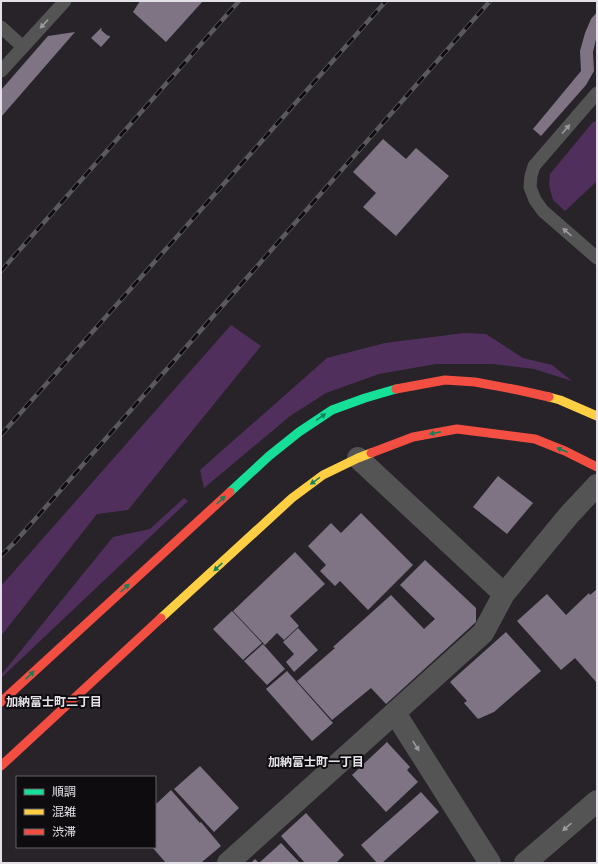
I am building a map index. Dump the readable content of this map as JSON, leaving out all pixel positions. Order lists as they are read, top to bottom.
{
  "districts": ["加納富士町二丁目", "加納富士町一丁目"],
  "legend": ["順調", "混雑", "渋滞"]
}
